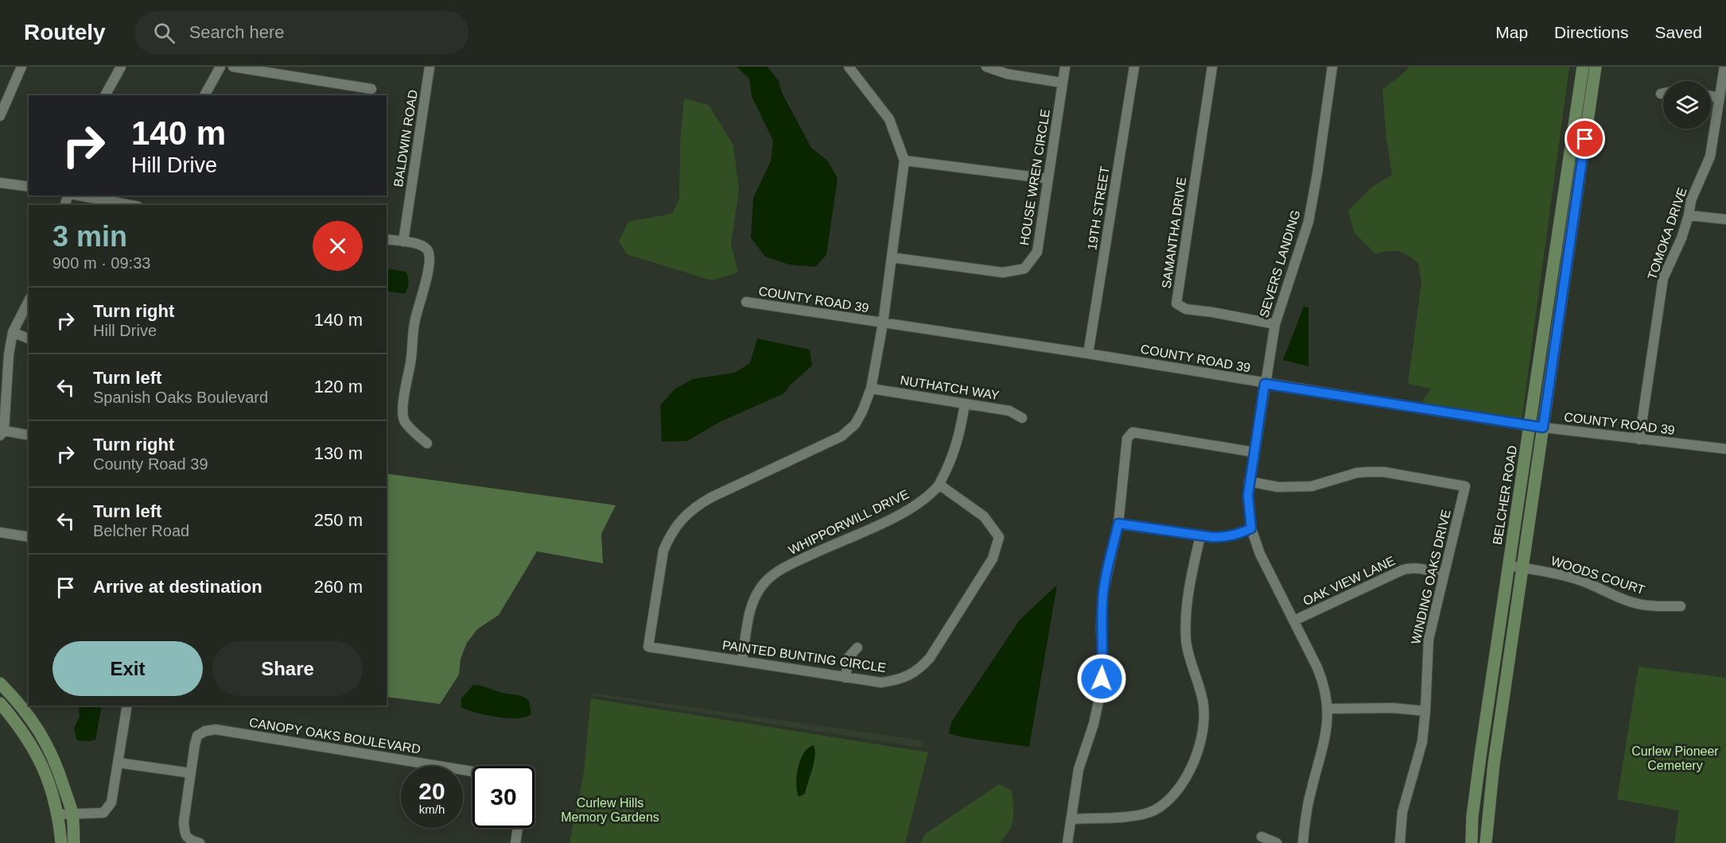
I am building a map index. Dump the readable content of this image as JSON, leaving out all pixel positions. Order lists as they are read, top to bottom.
{
  "streets": {
    "main road": ["BELCHER ROAD"],
    "street": [
      "BALDWIN ROAD",
      "HOUSE WREN CIRCLE",
      "19TH STREET",
      "SAMANTHA DRIVE",
      "TOMOKA DRIVE",
      "SEVERS LANDING",
      "COUNTY ROAD 39",
      "NUTHATCH WAY",
      "WHIPPORWILL DRIVE",
      "WOODS COURT",
      "WINDING OAKS DRIVE",
      "OAK VIEW LANE",
      "PAINTED BUNTING CIRCLE",
      "CANOPY OAKS BOULEVARD"
    ]
  },
  "crossings": [
    ["19TH STREET", "COUNTY ROAD 39"],
    ["SAMANTHA DRIVE", "SEVERS LANDING"],
    ["TOMOKA DRIVE", "COUNTY ROAD 39"],
    ["SEVERS LANDING", "COUNTY ROAD 39"],
    ["SEVERS LANDING", "WINDING OAKS DRIVE"],
    ["SEVERS LANDING", "OAK VIEW LANE"],
    ["COUNTY ROAD 39", "BELCHER ROAD"],
    ["NUTHATCH WAY", "WHIPPORWILL DRIVE"],
    ["NUTHATCH WAY", "PAINTED BUNTING CIRCLE"],
    ["BELCHER ROAD", "WOODS COURT"],
    ["WHIPPORWILL DRIVE", "PAINTED BUNTING CIRCLE"],
    ["WINDING OAKS DRIVE", "OAK VIEW LANE"]
  ],
  "parks": ["Curlew Pioneer Cemetery", "Curlew Hills Memory Gardens"],
  "page": {
    "header": "Routely",
    "search": "Search here",
    "nav": ["Map", "Directions", "Saved"],
    "turn": ["140 m", "Hill Drive"],
    "heading": ["3 min", "900 m · 09:33"],
    "list": [
      {
        "name": "Turn right",
        "note": "Hill Drive",
        "value": "140 m"
      },
      {
        "name": "Turn left",
        "note": "Spanish Oaks Boulevard",
        "value": "120 m"
      },
      {
        "name": "Turn right",
        "note": "County Road 39",
        "value": "130 m"
      },
      {
        "name": "Turn left",
        "note": "Belcher Road",
        "value": "250 m"
      },
      {
        "name": "Arrive at destination",
        "value": "260 m"
      }
    ],
    "buttons": ["Exit", "Share"],
    "speed": "20 km/h",
    "limit": "30"
  }
}
